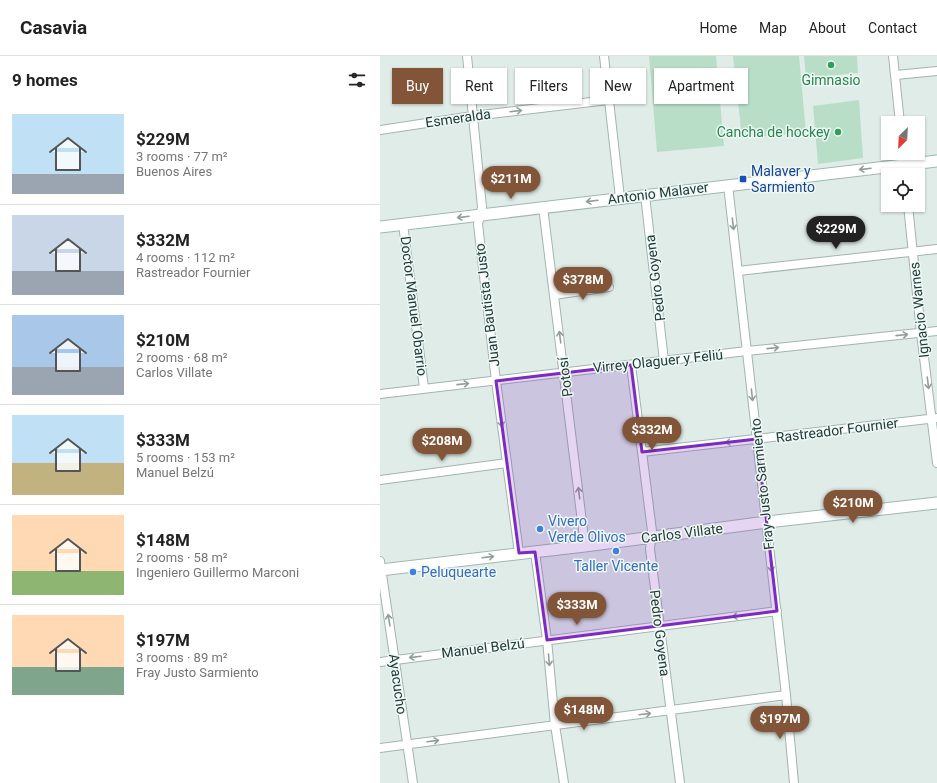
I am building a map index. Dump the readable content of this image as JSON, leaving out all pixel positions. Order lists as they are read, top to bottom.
{
  "streets": {
    "street": [
      "Esmeralda",
      "Antonio Malaver",
      "Pedro Goyena",
      "Juan Bautista Justo",
      "Doctor Manuel Obarrio",
      "Ignacio Warnes",
      "Virrey Olaguer y Feliú",
      "Potosí",
      "Rastreador Fournier",
      "Fray Justo Sarmiento",
      "Carlos Villate",
      "Manuel Belzú",
      "Ayacucho"
    ]
  },
  "crossings": [
    ["Esmeralda", "Juan Bautista Justo"],
    ["Antonio Malaver", "Pedro Goyena"],
    ["Antonio Malaver", "Juan Bautista Justo"],
    ["Antonio Malaver", "Doctor Manuel Obarrio"],
    ["Antonio Malaver", "Potosí"],
    ["Antonio Malaver", "Fray Justo Sarmiento"],
    ["Pedro Goyena", "Virrey Olaguer y Feliú"],
    ["Pedro Goyena", "Rastreador Fournier"],
    ["Pedro Goyena", "Carlos Villate"],
    ["Pedro Goyena", "Manuel Belzú"],
    ["Juan Bautista Justo", "Virrey Olaguer y Feliú"],
    ["Juan Bautista Justo", "Carlos Villate"],
    ["Doctor Manuel Obarrio", "Virrey Olaguer y Feliú"],
    ["Ignacio Warnes", "Virrey Olaguer y Feliú"],
    ["Ignacio Warnes", "Rastreador Fournier"],
    ["Virrey Olaguer y Feliú", "Potosí"],
    ["Virrey Olaguer y Feliú", "Fray Justo Sarmiento"],
    ["Potosí", "Carlos Villate"],
    ["Rastreador Fournier", "Fray Justo Sarmiento"],
    ["Fray Justo Sarmiento", "Carlos Villate"],
    ["Fray Justo Sarmiento", "Manuel Belzú"],
    ["Carlos Villate", "Ayacucho"],
    ["Manuel Belzú", "Ayacucho"]
  ],
  "one_way": [
    "Esmeralda",
    "Virrey Olaguer y Feliú",
    "Potosí",
    "Rastreador Fournier",
    "Fray Justo Sarmiento",
    "Manuel Belzú",
    "Ayacucho"
  ],
  "places": {
    "other": [
      "Gimnasio",
      "Cancha de hockey",
      "Vivero Verde Olivos",
      "Taller Vicente",
      "Peluquearte"
    ],
    "transit": ["Malaver y Sarmiento"]
  },
  "north": "bottom left",
  "page": {
    "header": "Casavia",
    "nav": [
      "Home",
      "Map",
      "About",
      "Contact"
    ],
    "heading": "9 homes",
    "chip": [
      "Buy",
      "Rent",
      "Filters",
      "New",
      "Apartment"
    ],
    "list": [
      {
        "name": "$229M",
        "note": "3 rooms · 77 m² · Buenos Aires"
      },
      {
        "name": "$332M",
        "note": "4 rooms · 112 m² · Rastreador Fournier"
      },
      {
        "name": "$210M",
        "note": "2 rooms · 68 m² · Carlos Villate"
      },
      {
        "name": "$333M",
        "note": "5 rooms · 153 m² · Manuel Belzú"
      },
      {
        "name": "$148M",
        "note": "2 rooms · 58 m² · Ingeniero Guillermo Marconi"
      },
      {
        "name": "$197M",
        "note": "3 rooms · 89 m² · Fray Justo Sarmiento"
      }
    ],
    "price": [
      "$211M",
      "$229M",
      "$378M",
      "$332M",
      "$208M",
      "$210M",
      "$333M",
      "$148M",
      "$197M"
    ]
  }
}
